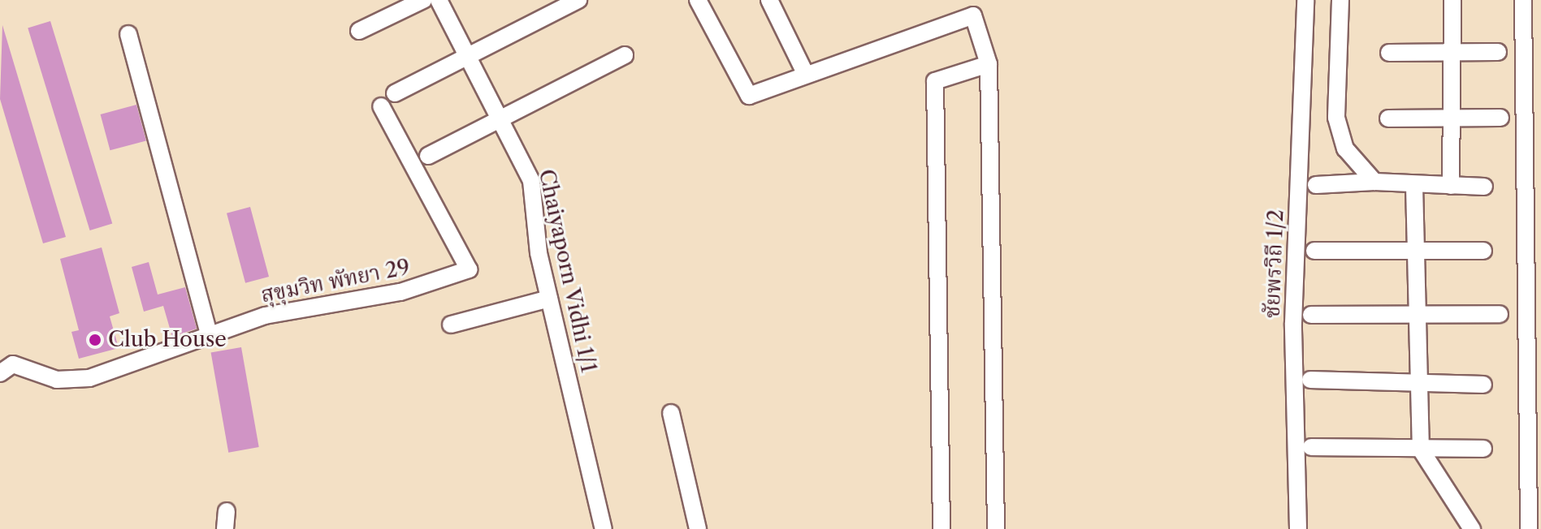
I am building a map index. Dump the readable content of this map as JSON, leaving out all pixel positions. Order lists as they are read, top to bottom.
{
  "streets": {
    "street": ["ชัยพรวิถี 1/2", "Chaiyaporn Vidhi 1/1", "สุขุมวิท พัทยา 29"]
  },
  "places": ["Club House"]
}
